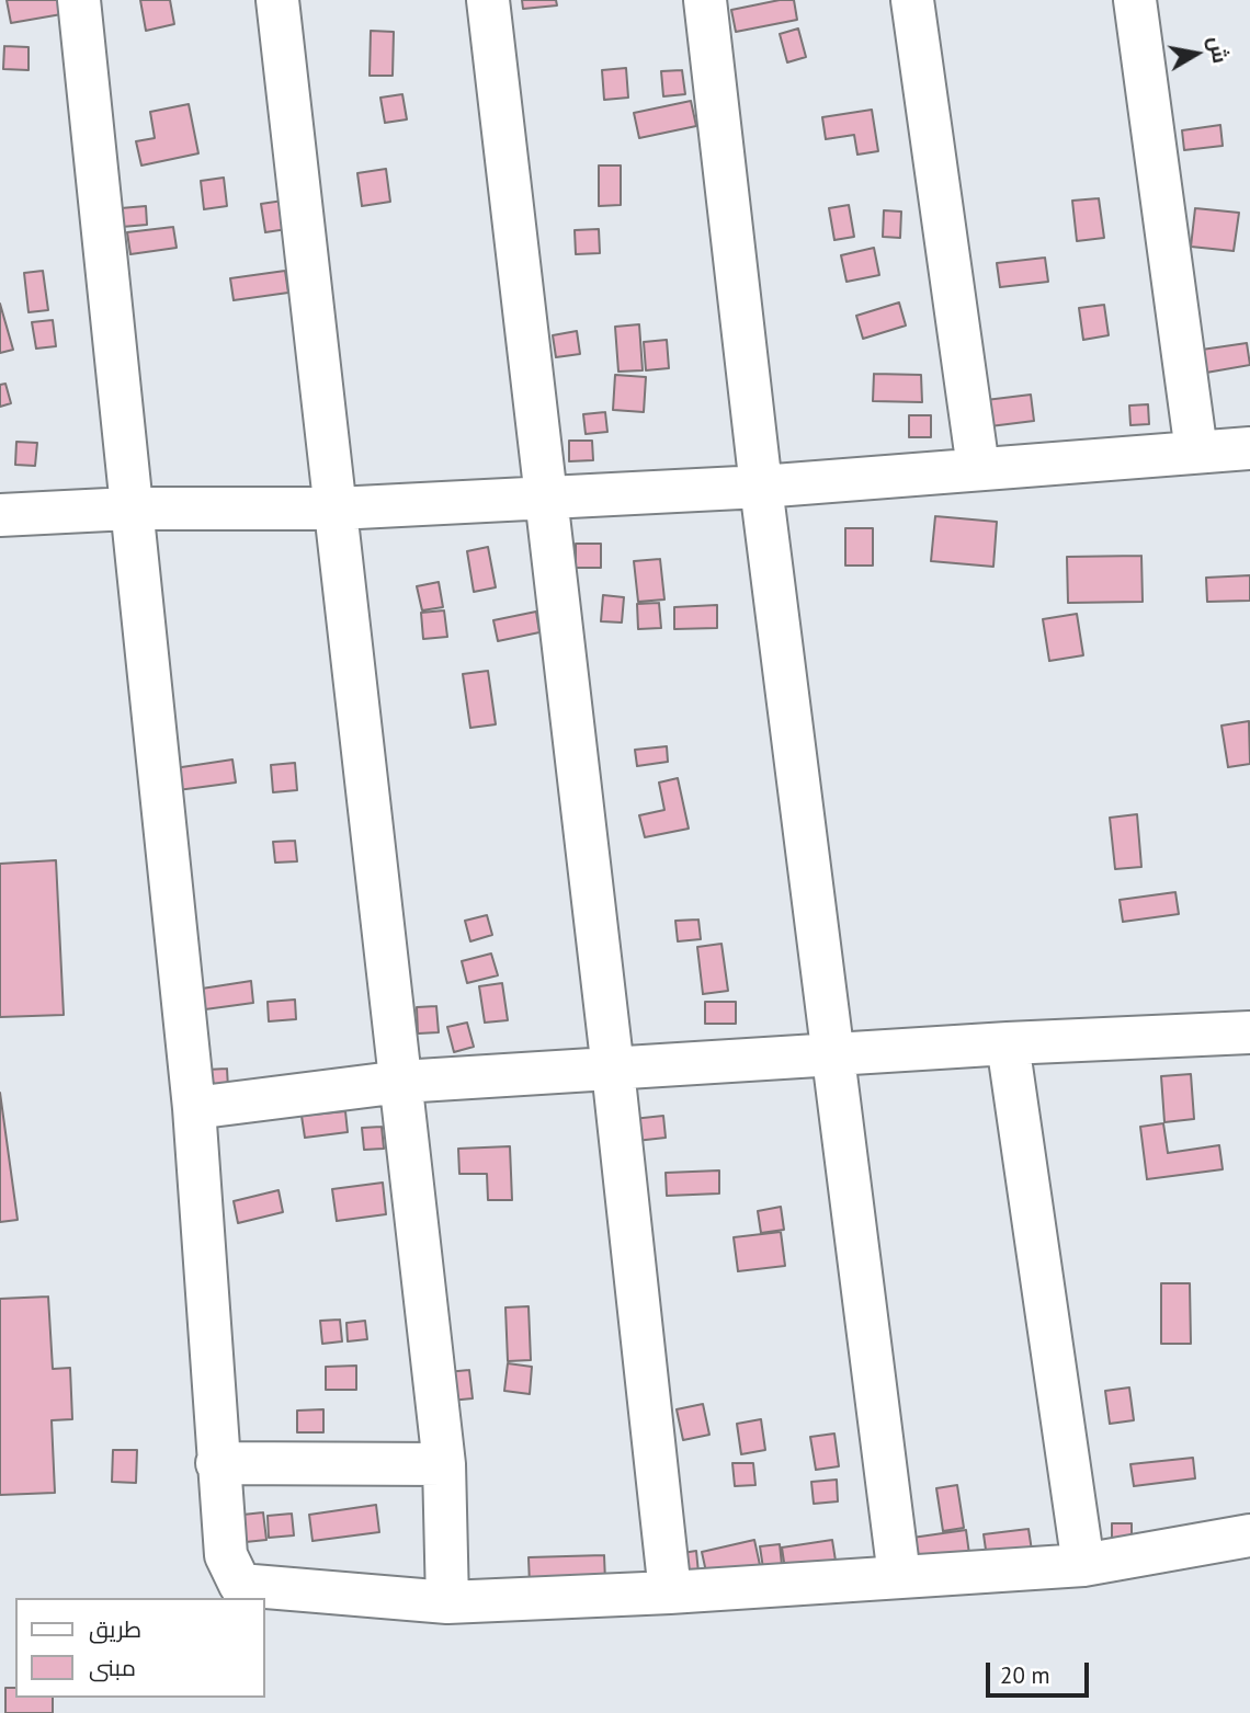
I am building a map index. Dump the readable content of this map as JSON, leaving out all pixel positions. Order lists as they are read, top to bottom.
{
  "legend": ["طريق", "مبنى"],
  "scale_bar": "20 m",
  "north": "right"
}
